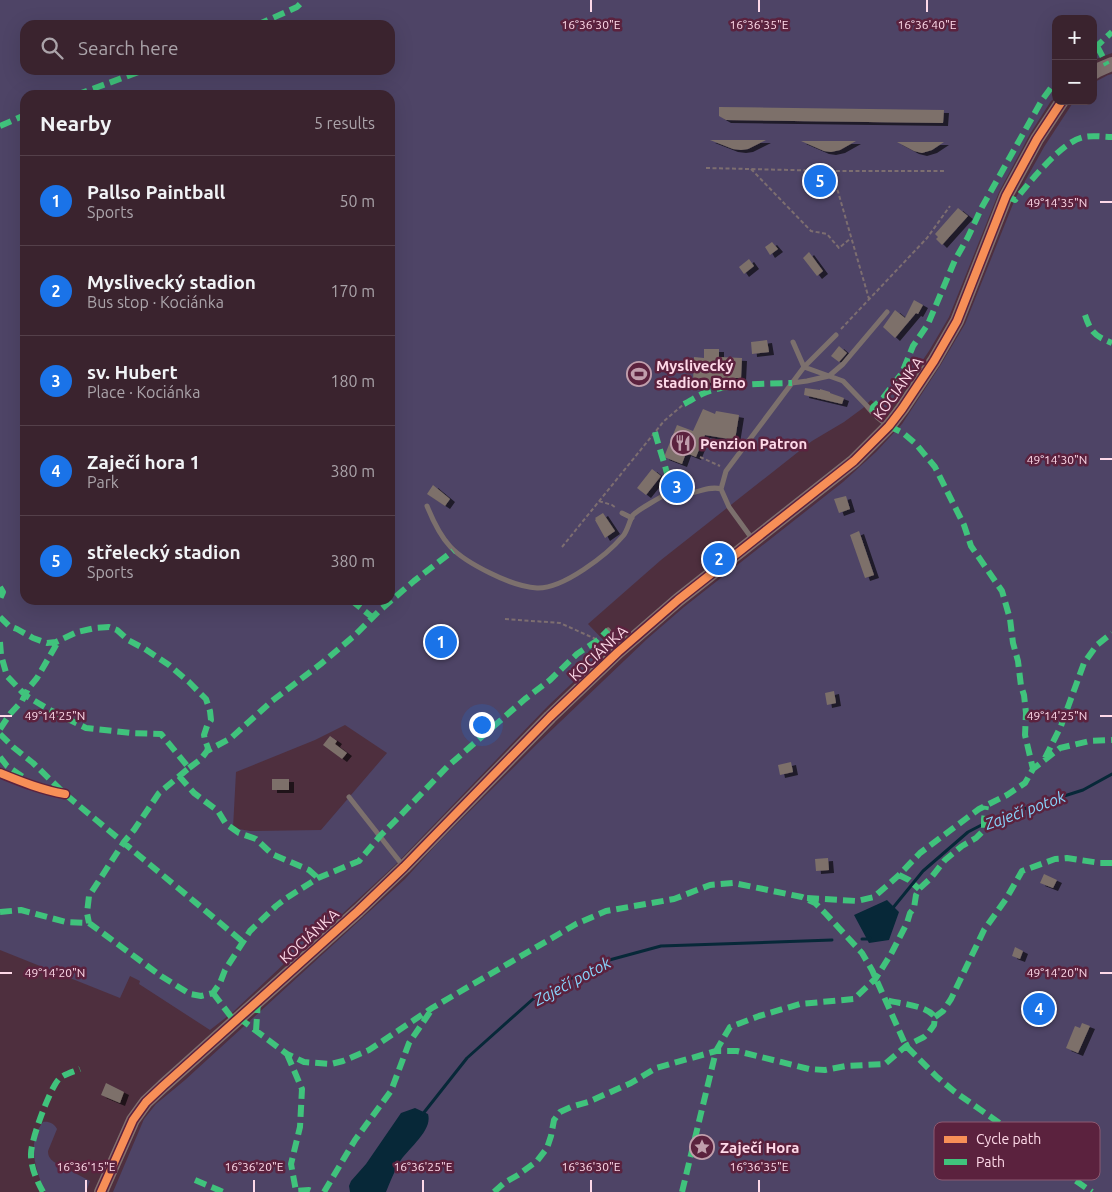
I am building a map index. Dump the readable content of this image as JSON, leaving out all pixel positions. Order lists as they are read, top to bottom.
{
  "streets": {
    "street": ["KOCIÁNKA"]
  },
  "water": ["Zaječí potok"],
  "places": {
    "sports": ["Myslivecký stadion Brno"],
    "restaurant": ["Penzion Patron"],
    "place": ["Zaječí Hora"]
  },
  "legend": ["Cycle path", "Path"],
  "page": {
    "map_buttons": ["+", "−"],
    "search": "Search here",
    "heading": ["Nearby", "5 results"],
    "list": [
      {
        "mark": "1",
        "name": "Pallso Paintball",
        "note": "Sports",
        "value": "50 m"
      },
      {
        "mark": "2",
        "name": "Myslivecký stadion",
        "note": "Bus stop · Kociánka",
        "value": "170 m"
      },
      {
        "mark": "3",
        "name": "sv. Hubert",
        "note": "Place · Kociánka",
        "value": "180 m"
      },
      {
        "mark": "4",
        "name": "Zaječí hora 1",
        "note": "Park",
        "value": "380 m"
      },
      {
        "mark": "5",
        "name": "střelecký stadion",
        "note": "Sports",
        "value": "380 m"
      }
    ],
    "pins": [
      "5",
      "3",
      "2",
      "1",
      "4"
    ]
  },
  "coordinates": [
    "16°36'30\"E",
    "16°36'35\"E",
    "16°36'40\"E",
    "49°14'35\"N",
    "49°14'30\"N",
    "49°14'25\"N",
    "49°14'20\"N",
    "16°36'15\"E",
    "16°36'20\"E",
    "16°36'25\"E"
  ]
}
